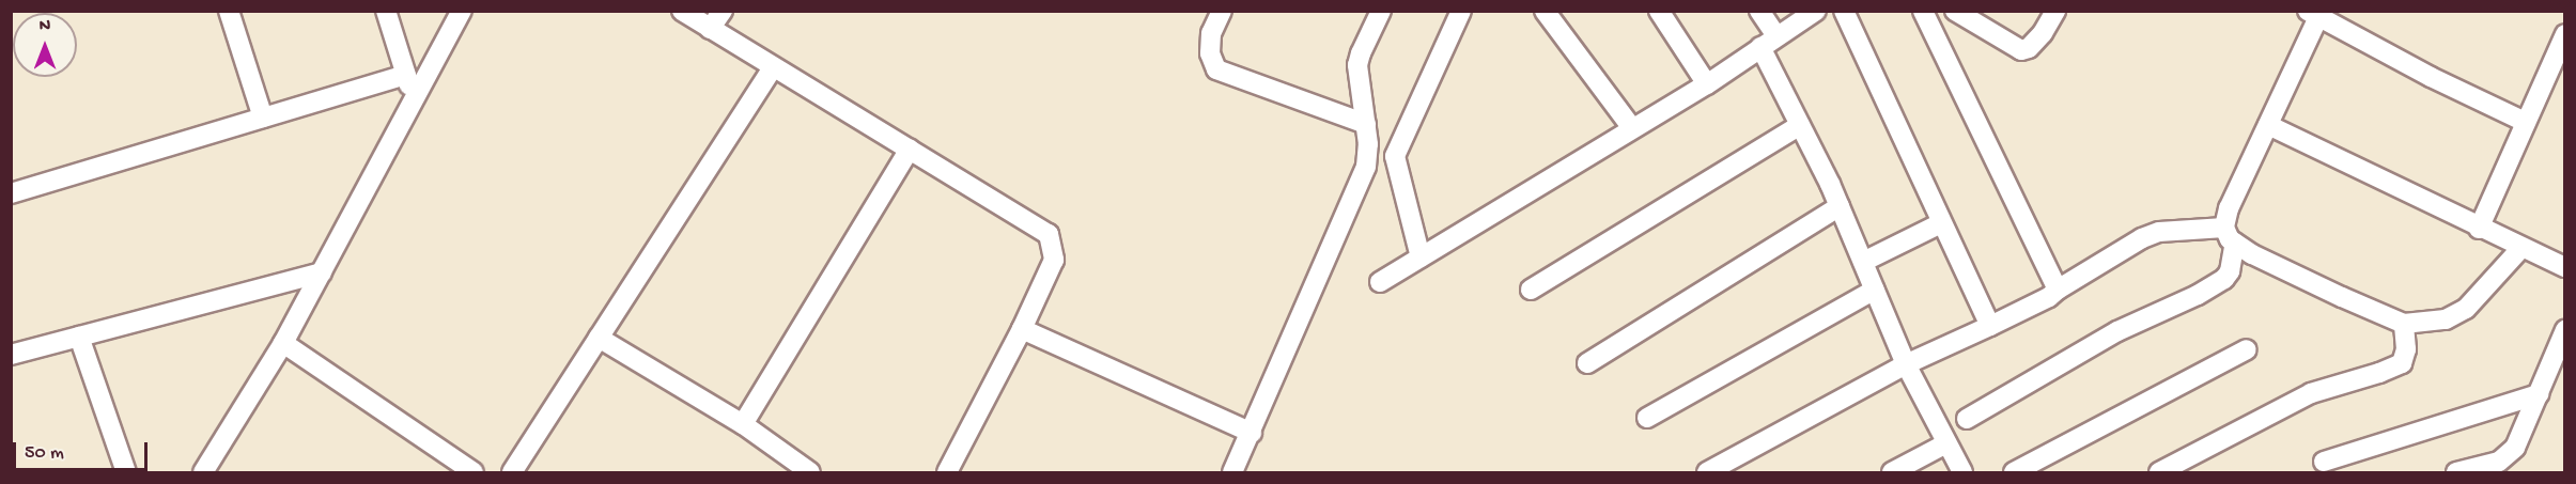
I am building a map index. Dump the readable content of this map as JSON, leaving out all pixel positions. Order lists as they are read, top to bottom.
{
  "scale_bar": "50 m",
  "north": "top"
}
